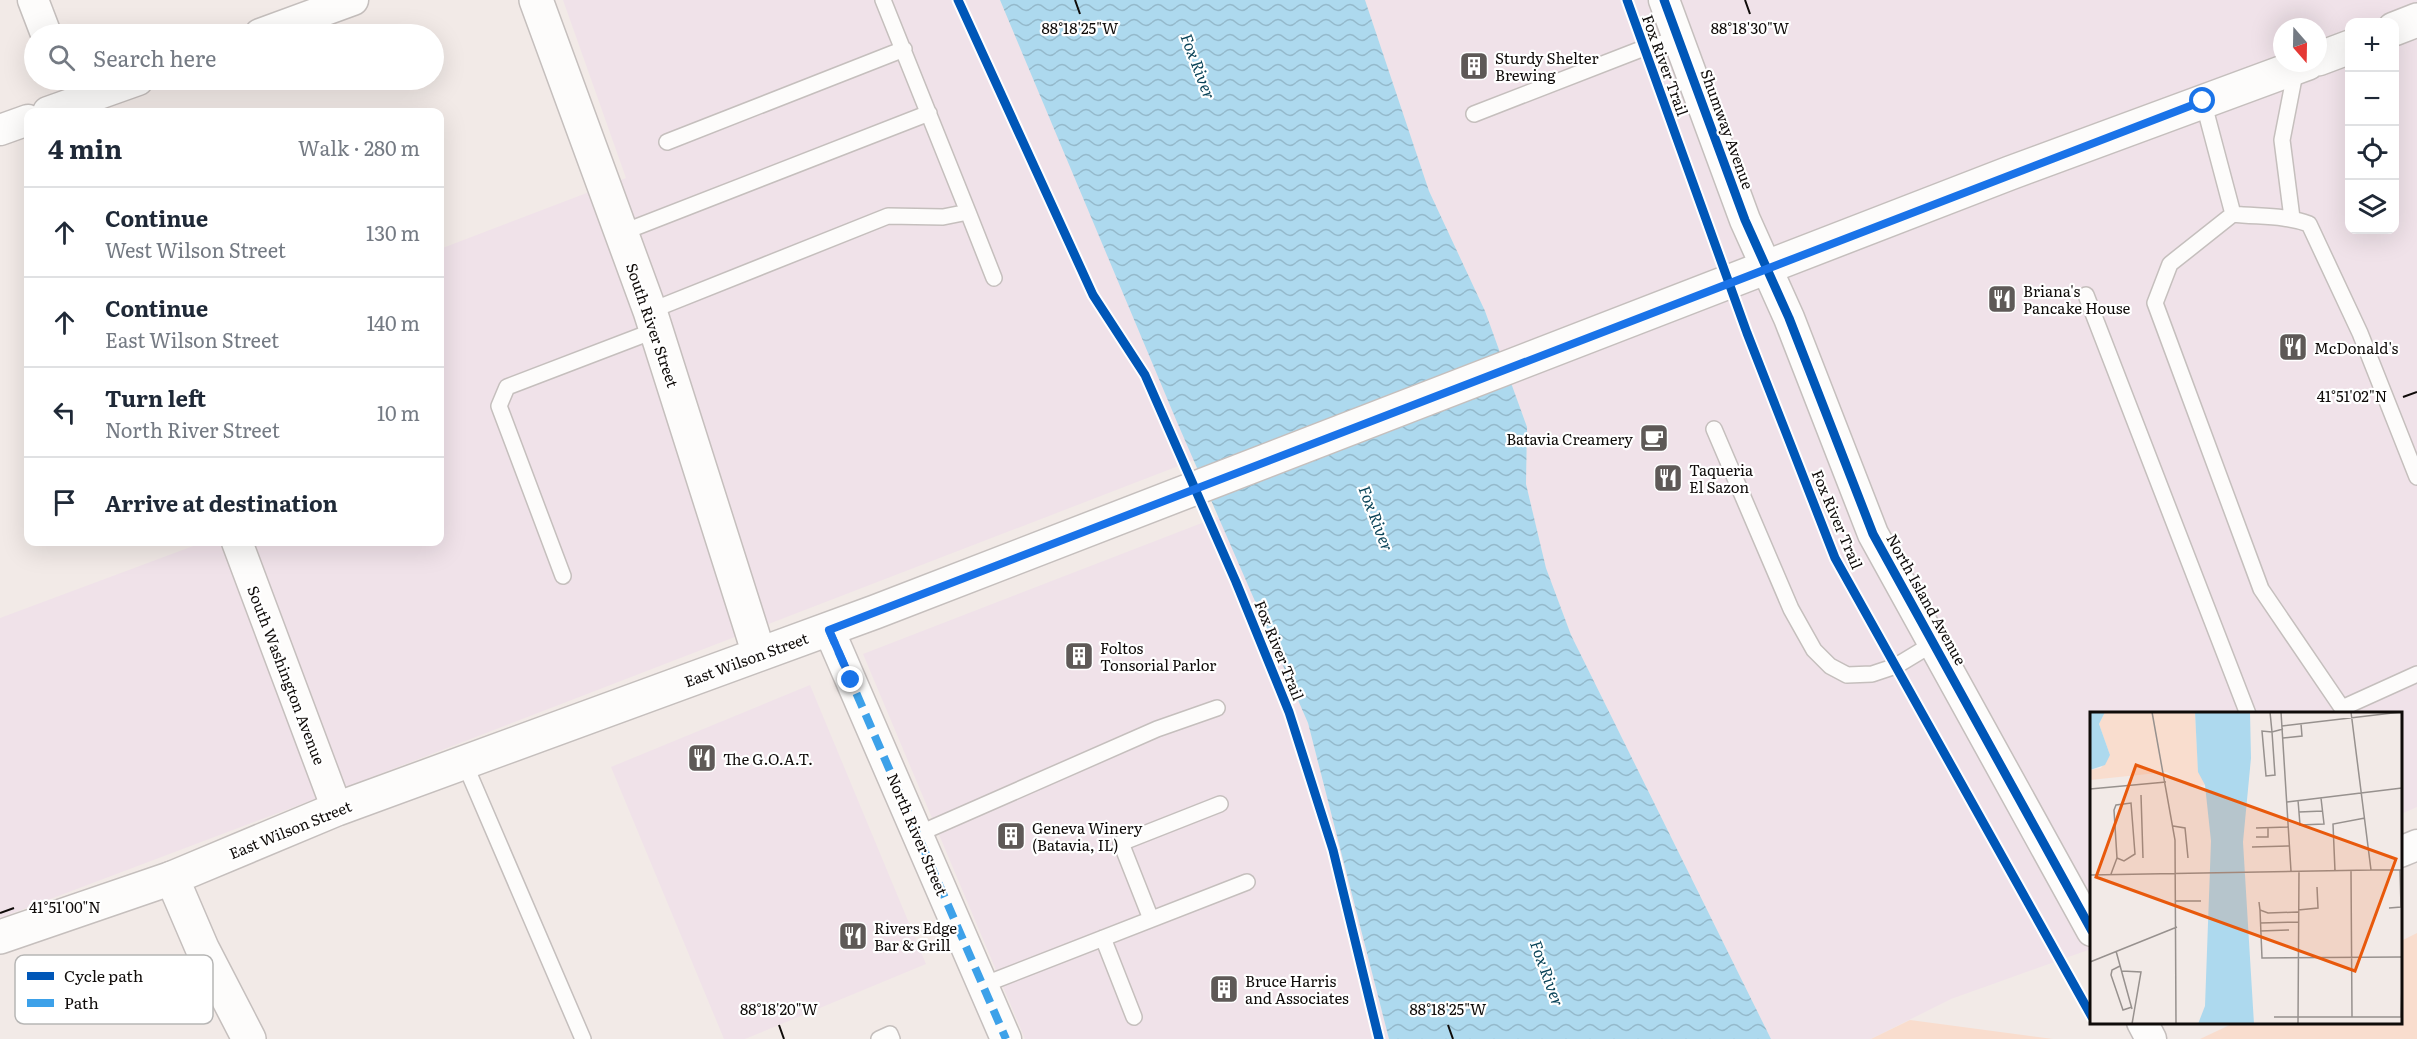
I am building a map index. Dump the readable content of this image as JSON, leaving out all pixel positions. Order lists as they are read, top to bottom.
{
  "streets": {
    "main road": ["South River Street", "East Wilson Street"],
    "street": [
      "Shumway Avenue",
      "North Island Avenue",
      "South Washington Avenue",
      "North River Street"
    ],
    "cycle path": ["Fox River Trail"]
  },
  "crossings": [
    ["Shumway Avenue", "North Island Avenue"],
    ["Shumway Avenue", "East Wilson Street"],
    ["South River Street", "East Wilson Street"],
    ["North Island Avenue", "East Wilson Street"],
    ["East Wilson Street", "South Washington Avenue"],
    ["East Wilson Street", "North River Street"]
  ],
  "water": ["Fox River"],
  "places": {
    "building": [
      "Sturdy Shelter Brewing",
      "Foltos Tonsorial Parlor",
      "Geneva Winery (Batavia, IL)",
      "Bruce Harris and Associates"
    ],
    "restaurant": [
      "Briana's Pancake House",
      "McDonald's",
      "Taqueria El Sazon",
      "The G.O.A.T.",
      "Rivers Edge Bar & Grill"
    ],
    "cafe": ["Batavia Creamery"]
  },
  "legend": ["Cycle path", "Path"],
  "north": "bottom",
  "page": {
    "map_buttons": ["+", "−"],
    "search": "Search here",
    "heading": ["4 min", "Walk · 280 m"],
    "list": [
      ["Continue", "West Wilson Street", "130 m"],
      ["Continue", "East Wilson Street", "140 m"],
      ["Turn left", "North River Street", "10 m"],
      "Arrive at destination"
    ]
  },
  "coordinates": [
    "88°18'25\"W",
    "88°18'30\"W",
    "41°51'02\"N",
    "41°51'00\"N",
    "88°18'20\"W"
  ]
}
